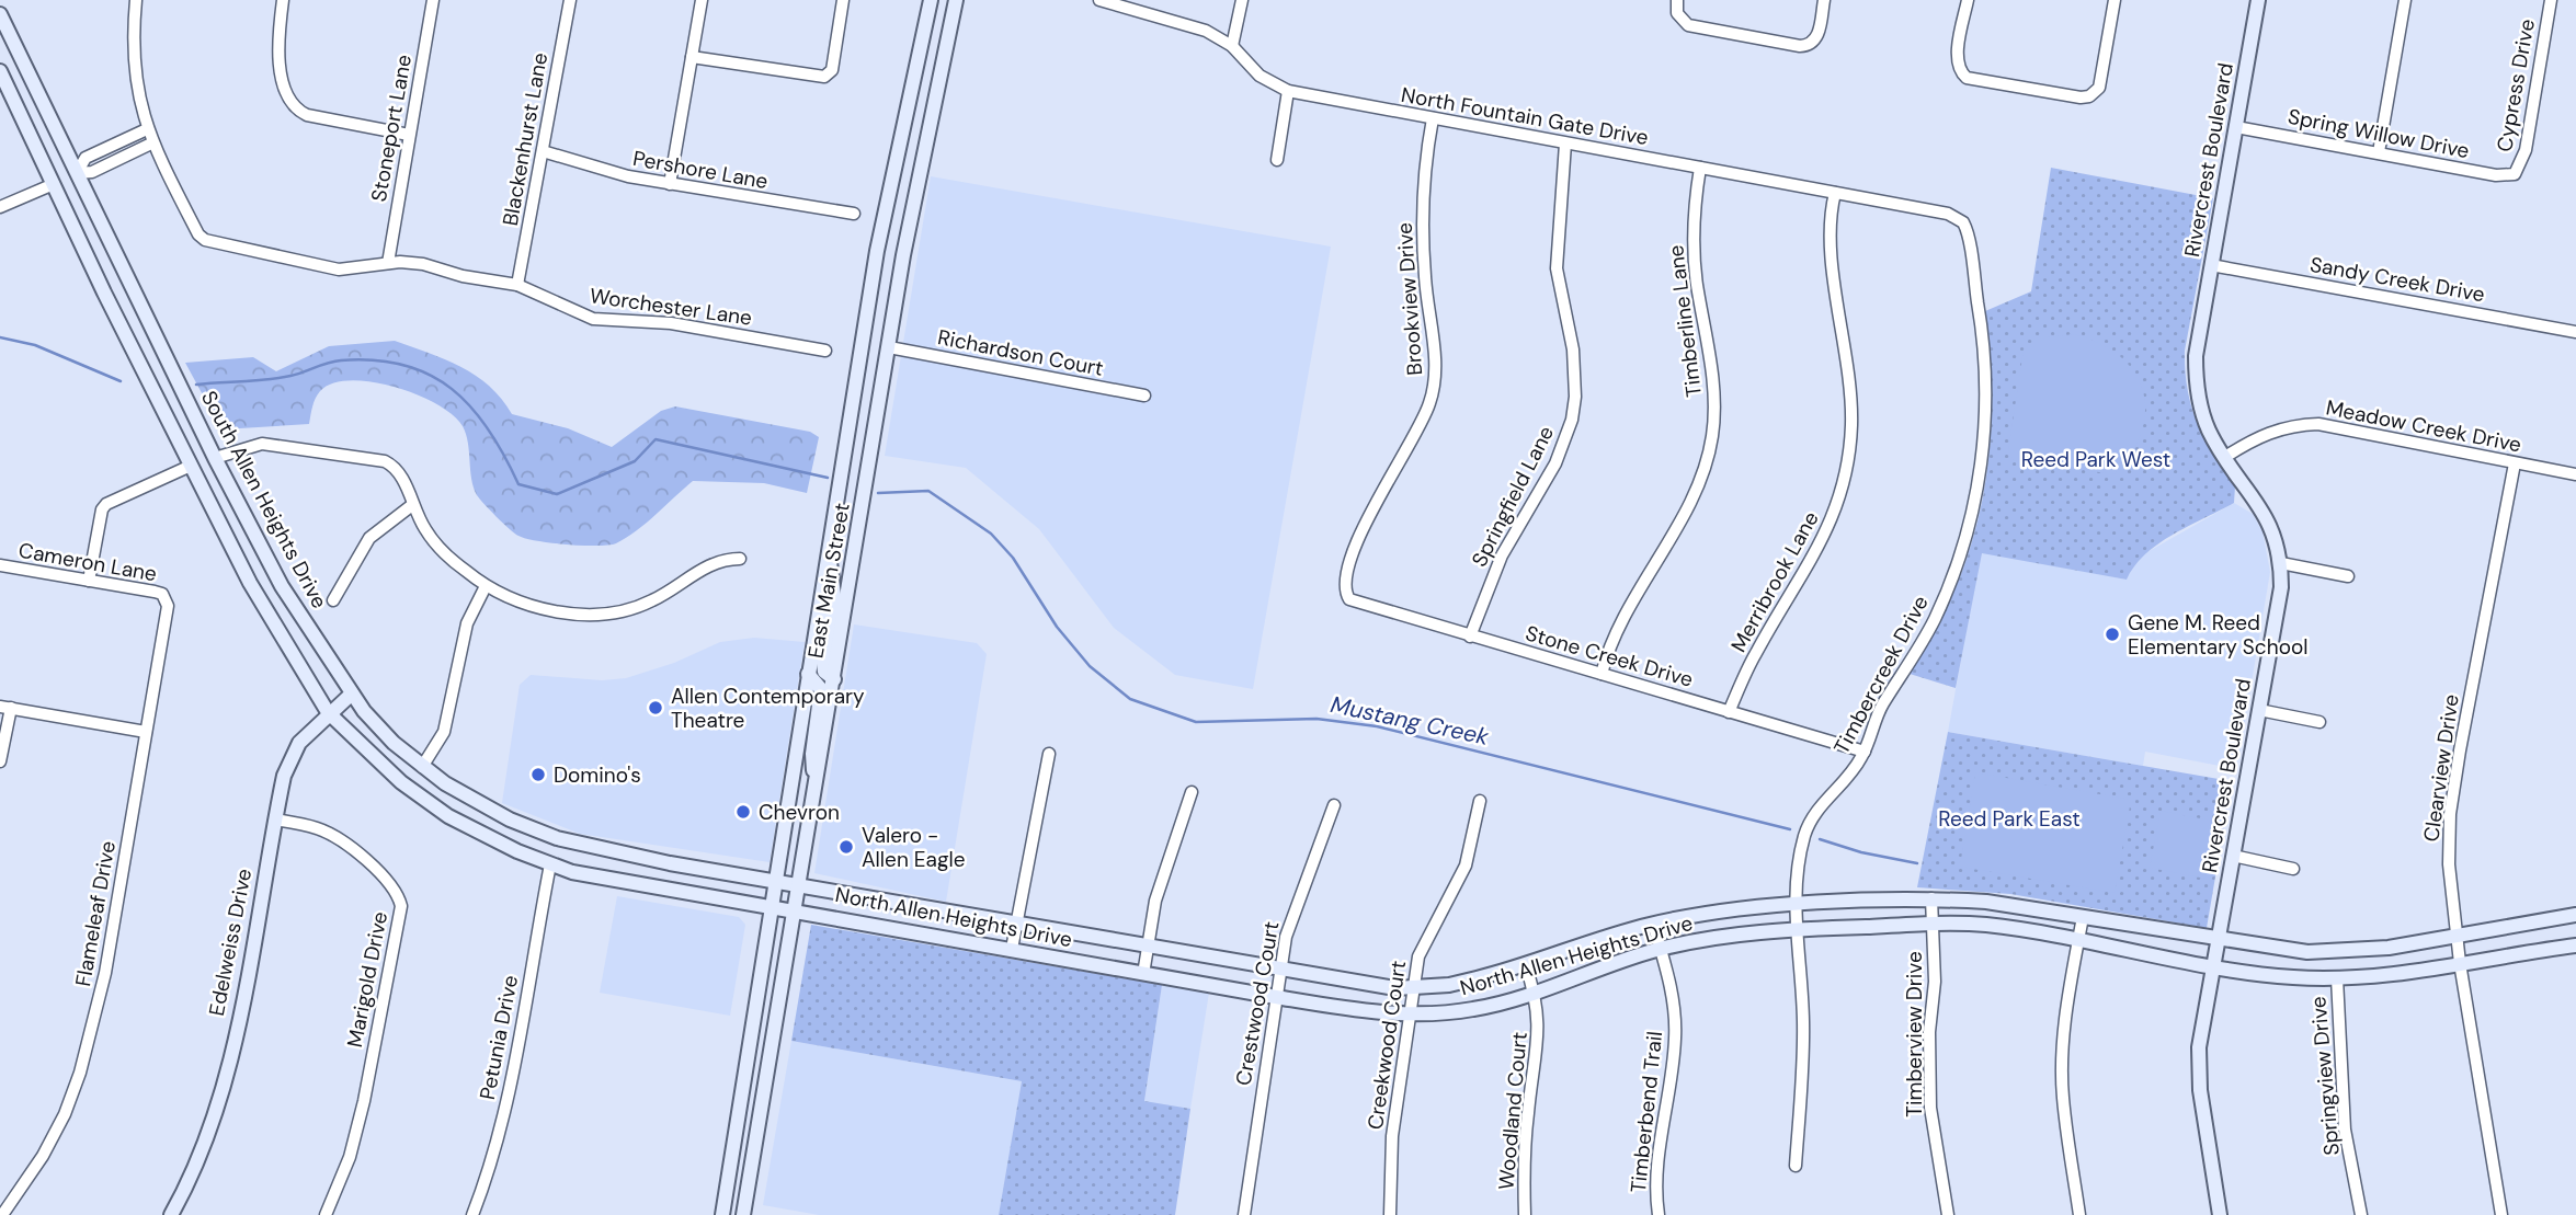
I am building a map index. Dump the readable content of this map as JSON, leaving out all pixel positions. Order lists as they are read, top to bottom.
{
  "streets": {
    "main road": [
      "Rivercrest Boulevard",
      "South Allen Heights Drive",
      "East Main Street",
      "North Allen Heights Drive",
      "Edelweiss Drive"
    ],
    "street": [
      "Cypress Drive",
      "North Fountain Gate Drive",
      "Stoneport Lane",
      "Spring Willow Drive",
      "Blackenhurst Lane",
      "Pershore Lane",
      "Sandy Creek Drive",
      "Brookview Drive",
      "Worchester Lane",
      "Timberline Lane",
      "Richardson Court",
      "Meadow Creek Drive",
      "Springfield Lane",
      "Cameron Lane",
      "Merribrook Lane",
      "Stone Creek Drive",
      "Timbercreek Drive",
      "Clearview Drive",
      "Flameleaf Drive",
      "Marigold Drive",
      "Crestwood Court",
      "Timberview Drive",
      "Petunia Drive",
      "Creekwood Court",
      "Springview Drive",
      "Woodland Court",
      "Timberbend Trail"
    ]
  },
  "crossings": [
    ["Cypress Drive", "Spring Willow Drive"],
    ["North Fountain Gate Drive", "Brookview Drive"],
    ["North Fountain Gate Drive", "Timberline Lane"],
    ["North Fountain Gate Drive", "Springfield Lane"],
    ["North Fountain Gate Drive", "Merribrook Lane"],
    ["North Fountain Gate Drive", "Timbercreek Drive"],
    ["Stoneport Lane", "Worchester Lane"],
    ["Spring Willow Drive", "Rivercrest Boulevard"],
    ["Blackenhurst Lane", "Pershore Lane"],
    ["Blackenhurst Lane", "Worchester Lane"],
    ["Rivercrest Boulevard", "Sandy Creek Drive"],
    ["Rivercrest Boulevard", "Meadow Creek Drive"],
    ["Rivercrest Boulevard", "North Allen Heights Drive"],
    ["Brookview Drive", "Stone Creek Drive"],
    ["Timberline Lane", "Stone Creek Drive"],
    ["Richardson Court", "East Main Street"],
    ["Meadow Creek Drive", "Clearview Drive"],
    ["Springfield Lane", "Stone Creek Drive"],
    ["South Allen Heights Drive", "East Main Street"],
    ["South Allen Heights Drive", "North Allen Heights Drive"],
    ["South Allen Heights Drive", "Edelweiss Drive"],
    ["Cameron Lane", "Flameleaf Drive"],
    ["East Main Street", "North Allen Heights Drive"],
    ["Merribrook Lane", "Stone Creek Drive"],
    ["Stone Creek Drive", "Timbercreek Drive"],
    ["Timbercreek Drive", "North Allen Heights Drive"],
    ["Clearview Drive", "North Allen Heights Drive"],
    ["North Allen Heights Drive", "Crestwood Court"],
    ["North Allen Heights Drive", "Timberview Drive"],
    ["North Allen Heights Drive", "Creekwood Court"],
    ["North Allen Heights Drive", "Springview Drive"],
    ["North Allen Heights Drive", "Woodland Court"],
    ["North Allen Heights Drive", "Timberbend Trail"],
    ["Edelweiss Drive", "Marigold Drive"]
  ],
  "water": ["Mustang Creek"],
  "parks": ["Reed Park West", "Reed Park East"],
  "places": [
    "Gene M. Reed Elementary School",
    "Allen Contemporary Theatre",
    "Domino's",
    "Chevron",
    "Valero - Allen Eagle"
  ]
}
